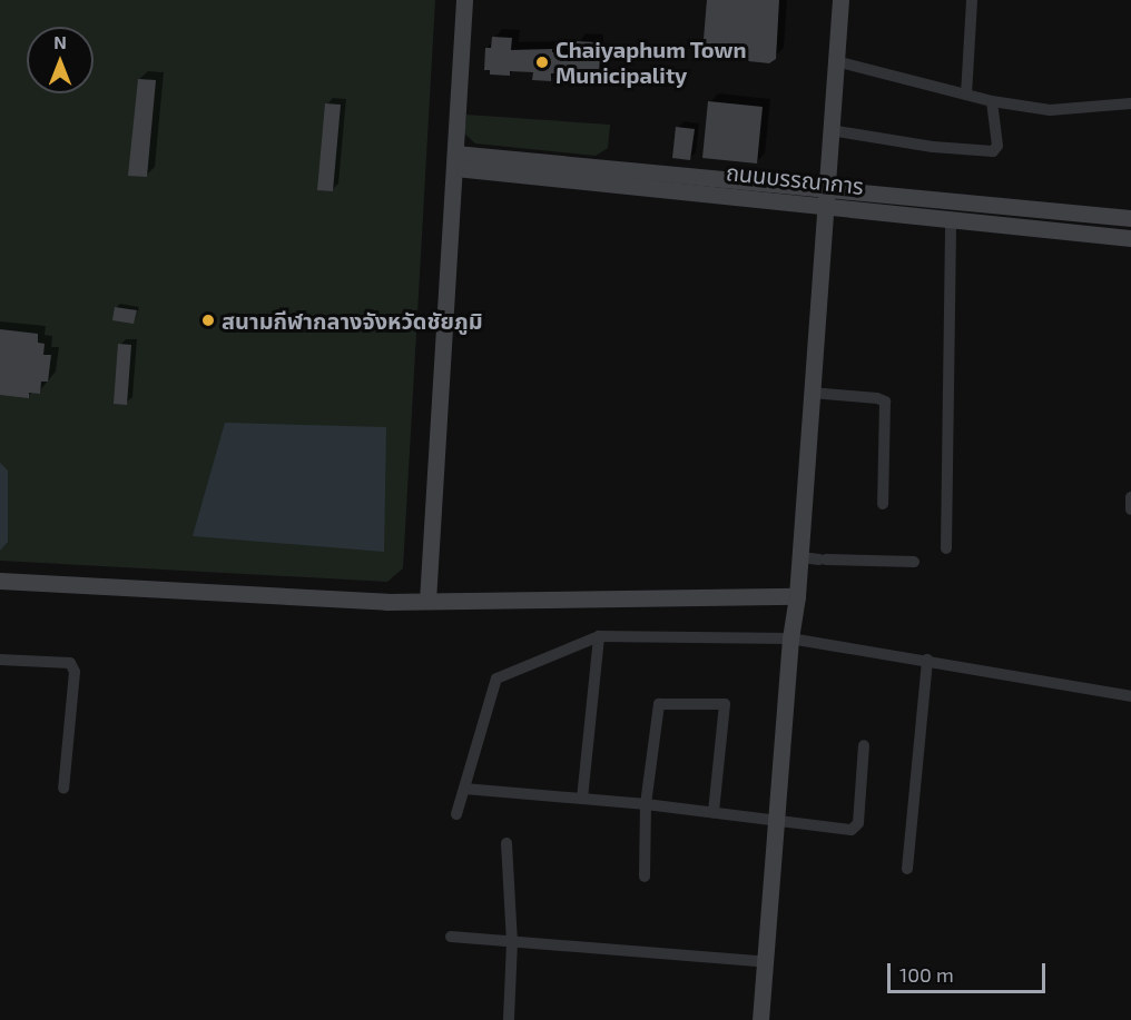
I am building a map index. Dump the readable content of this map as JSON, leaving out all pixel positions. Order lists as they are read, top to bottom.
{
  "streets": {
    "street": ["ถนนบรรณาการ"]
  },
  "places": ["Chaiyaphum Town Municipality", "สนามกีฬากลางจังหวัดชัยภูมิ"],
  "scale_bar": "100 m",
  "north": "top"
}
